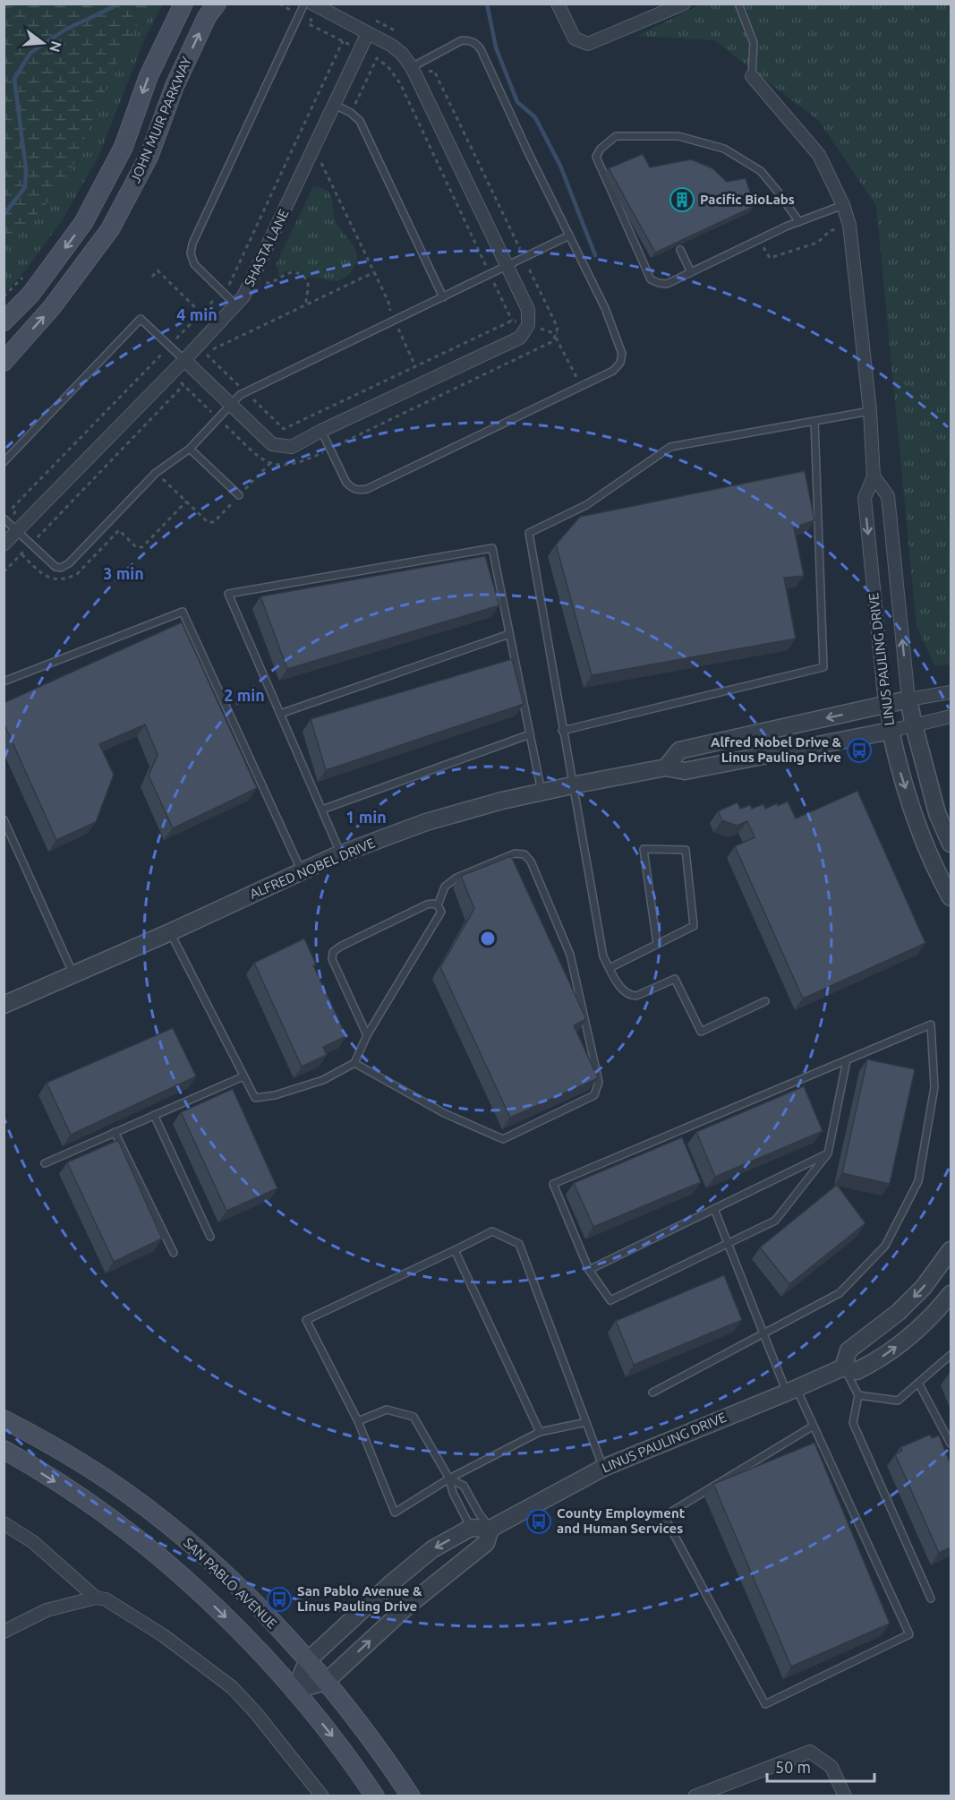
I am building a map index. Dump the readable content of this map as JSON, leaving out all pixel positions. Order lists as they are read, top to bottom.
{
  "streets": {
    "main road": ["JOHN MUIR PARKWAY", "SAN PABLO AVENUE"],
    "street": ["SHASTA LANE", "LINUS PAULING DRIVE", "ALFRED NOBEL DRIVE"]
  },
  "crossings": [
    ["LINUS PAULING DRIVE", "ALFRED NOBEL DRIVE"],
    ["LINUS PAULING DRIVE", "SAN PABLO AVENUE"]
  ],
  "places": {
    "building": ["Pacific BioLabs"],
    "bus stop": ["Alfred Nobel Drive & Linus Pauling Drive", "County Employment and Human Services", "San Pablo Avenue & Linus Pauling Drive"]
  },
  "scale_bar": "50 m",
  "north": "right",
  "rings": [
    "4 min",
    "3 min",
    "2 min",
    "1 min"
  ]
}
